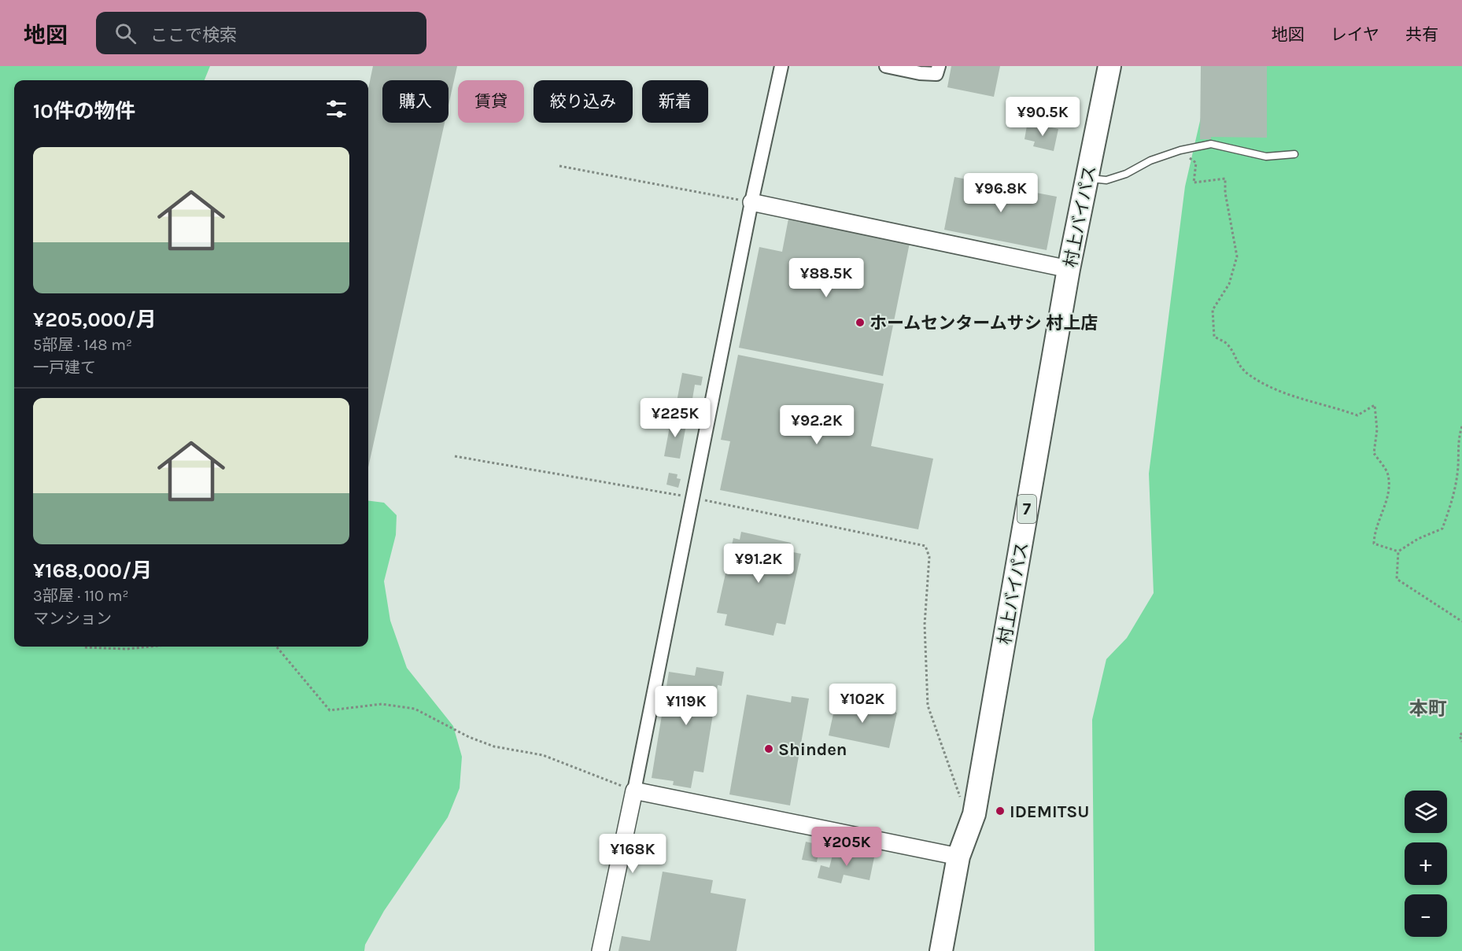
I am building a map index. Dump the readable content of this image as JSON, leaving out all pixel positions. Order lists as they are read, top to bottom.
{
  "streets": {
    "highway": ["村上バイパス", "7"]
  },
  "districts": ["本町"],
  "places": ["ホームセンタームサシ 村上店", "Shinden", "IDEMITSU"],
  "page": {
    "header": "地図",
    "search": "ここで検索",
    "nav": ["地図", "レイヤ", "共有"],
    "chip": [
      "購入",
      "賃貸",
      "絞り込み",
      "新着"
    ],
    "heading": "10件の物件",
    "price": [
      "¥90.5K",
      "¥96.8K",
      "¥88.5K",
      "¥225K",
      "¥92.2K",
      "¥91.2K",
      "¥102K",
      "¥119K",
      "¥205K",
      "¥168K"
    ],
    "list": [
      {
        "name": "¥205,000/月",
        "note": "5部屋 · 148 m² · 一戸建て"
      },
      {
        "name": "¥168,000/月",
        "note": "3部屋 · 110 m² · マンション"
      }
    ],
    "map_buttons": ["+", "−"]
  }
}
